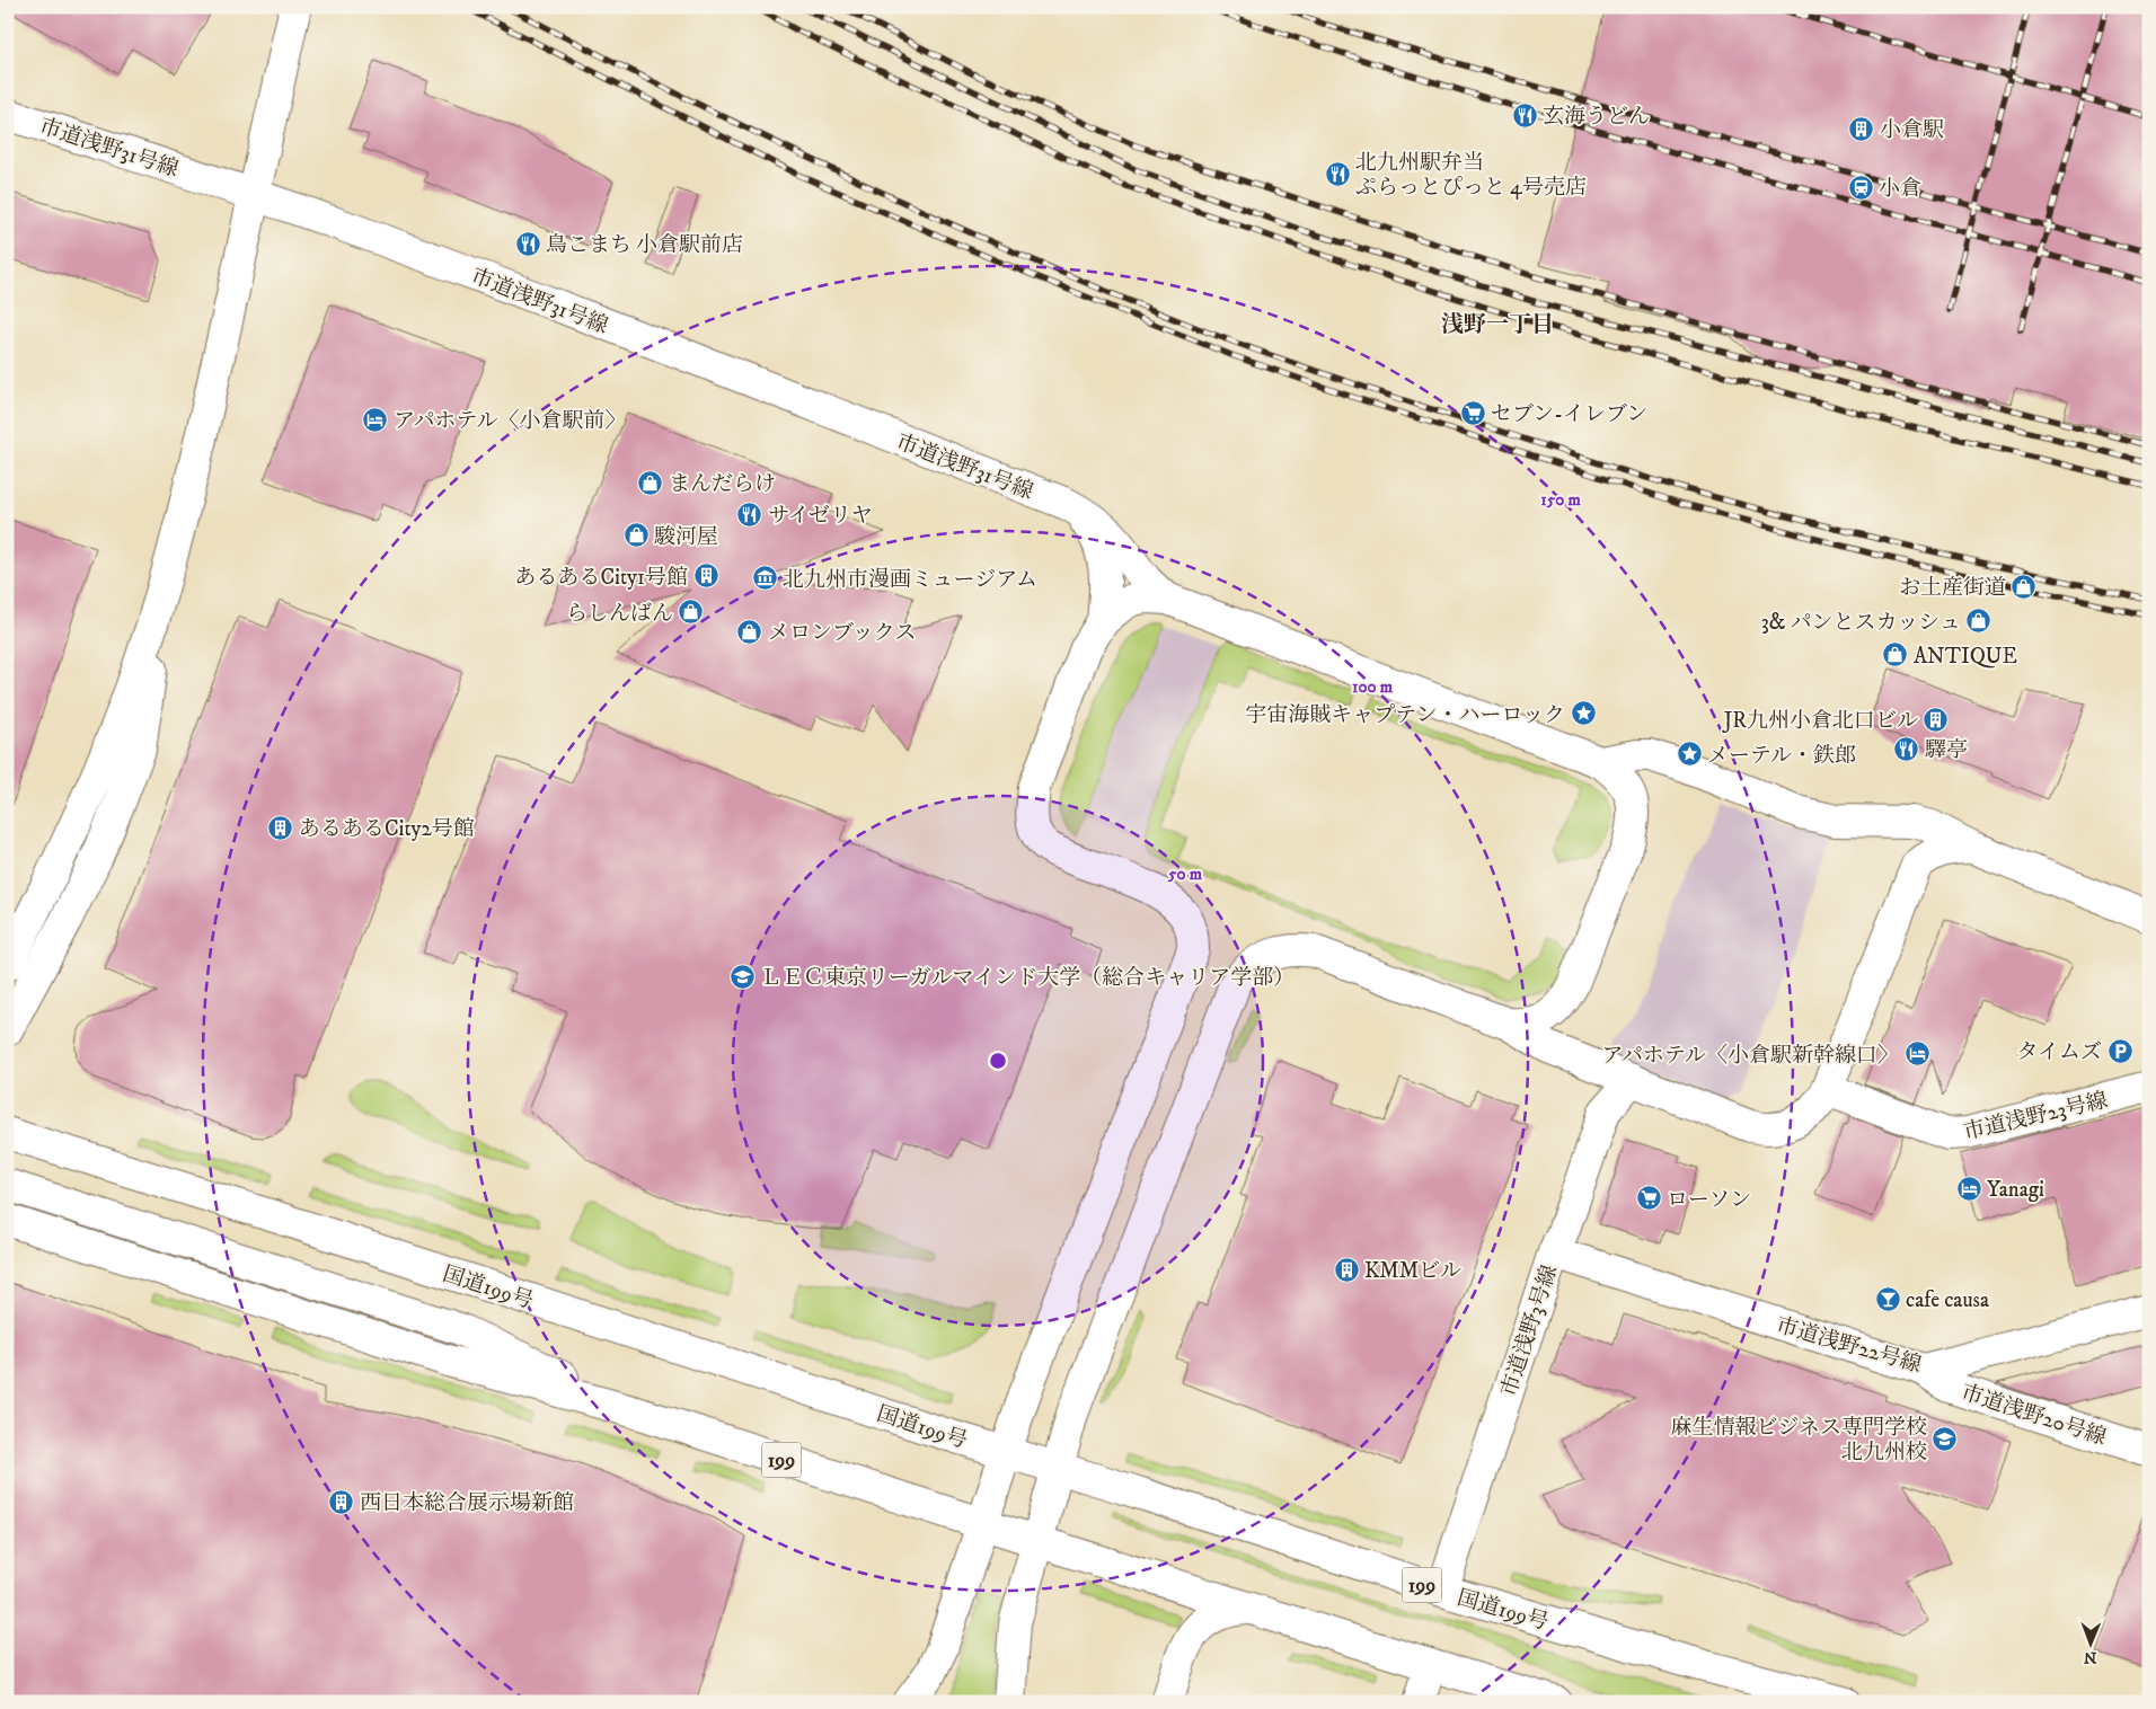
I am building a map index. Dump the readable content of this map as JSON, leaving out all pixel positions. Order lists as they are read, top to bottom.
{
  "streets": {
    "main road": [
      "市道浅野31号線",
      "市道浅野23号線",
      "国道199号",
      "市道浅野3号線",
      "市道浅野22号線",
      "市道浅野20号線",
      "199"
    ]
  },
  "crossings": [
    ["国道199号", "市道浅野3号線"],
    ["市道浅野3号線", "市道浅野22号線"],
    ["市道浅野22号線", "市道浅野20号線"]
  ],
  "districts": ["浅野一丁目"],
  "places": {
    "restaurant": [
      "玄海うどん",
      "北九州駅弁当 ぷらっとぴっと 4号売店",
      "鳥こまち 小倉駅前店",
      "サイゼリヤ",
      "驛亭"
    ],
    "building": [
      "小倉駅",
      "あるあるCity1号館",
      "JR九州小倉北口ビル",
      "あるあるCity2号館",
      "KMMビル",
      "西日本総合展示場新館"
    ],
    "station": ["小倉"],
    "supermarket": ["セブン-イレブン", "ローソン"],
    "hotel": ["アパホテル〈小倉駅前〉", "アパホテル〈小倉駅新幹線口〉", "Yanagi"],
    "shop": [
      "まんだらけ",
      "駿河屋",
      "お土産街道",
      "らしんばん",
      "3& パンとスカッシュ",
      "メロンブックス",
      "ANTIQUE"
    ],
    "museum": ["北九州市漫画ミュージアム"],
    "place": ["宇宙海賊キャプテン・ハーロック", "メーテル・鉄郎"],
    "school or university": ["ＬＥＣ東京リーガルマインド大学（総合キャリア学部）", "麻生情報ビジネス専門学校 北九州校"],
    "parking": ["タイムズ"],
    "bar": ["cafe causa"]
  },
  "north": "bottom",
  "rings": ["150 m", "100 m", "50 m"]
}
